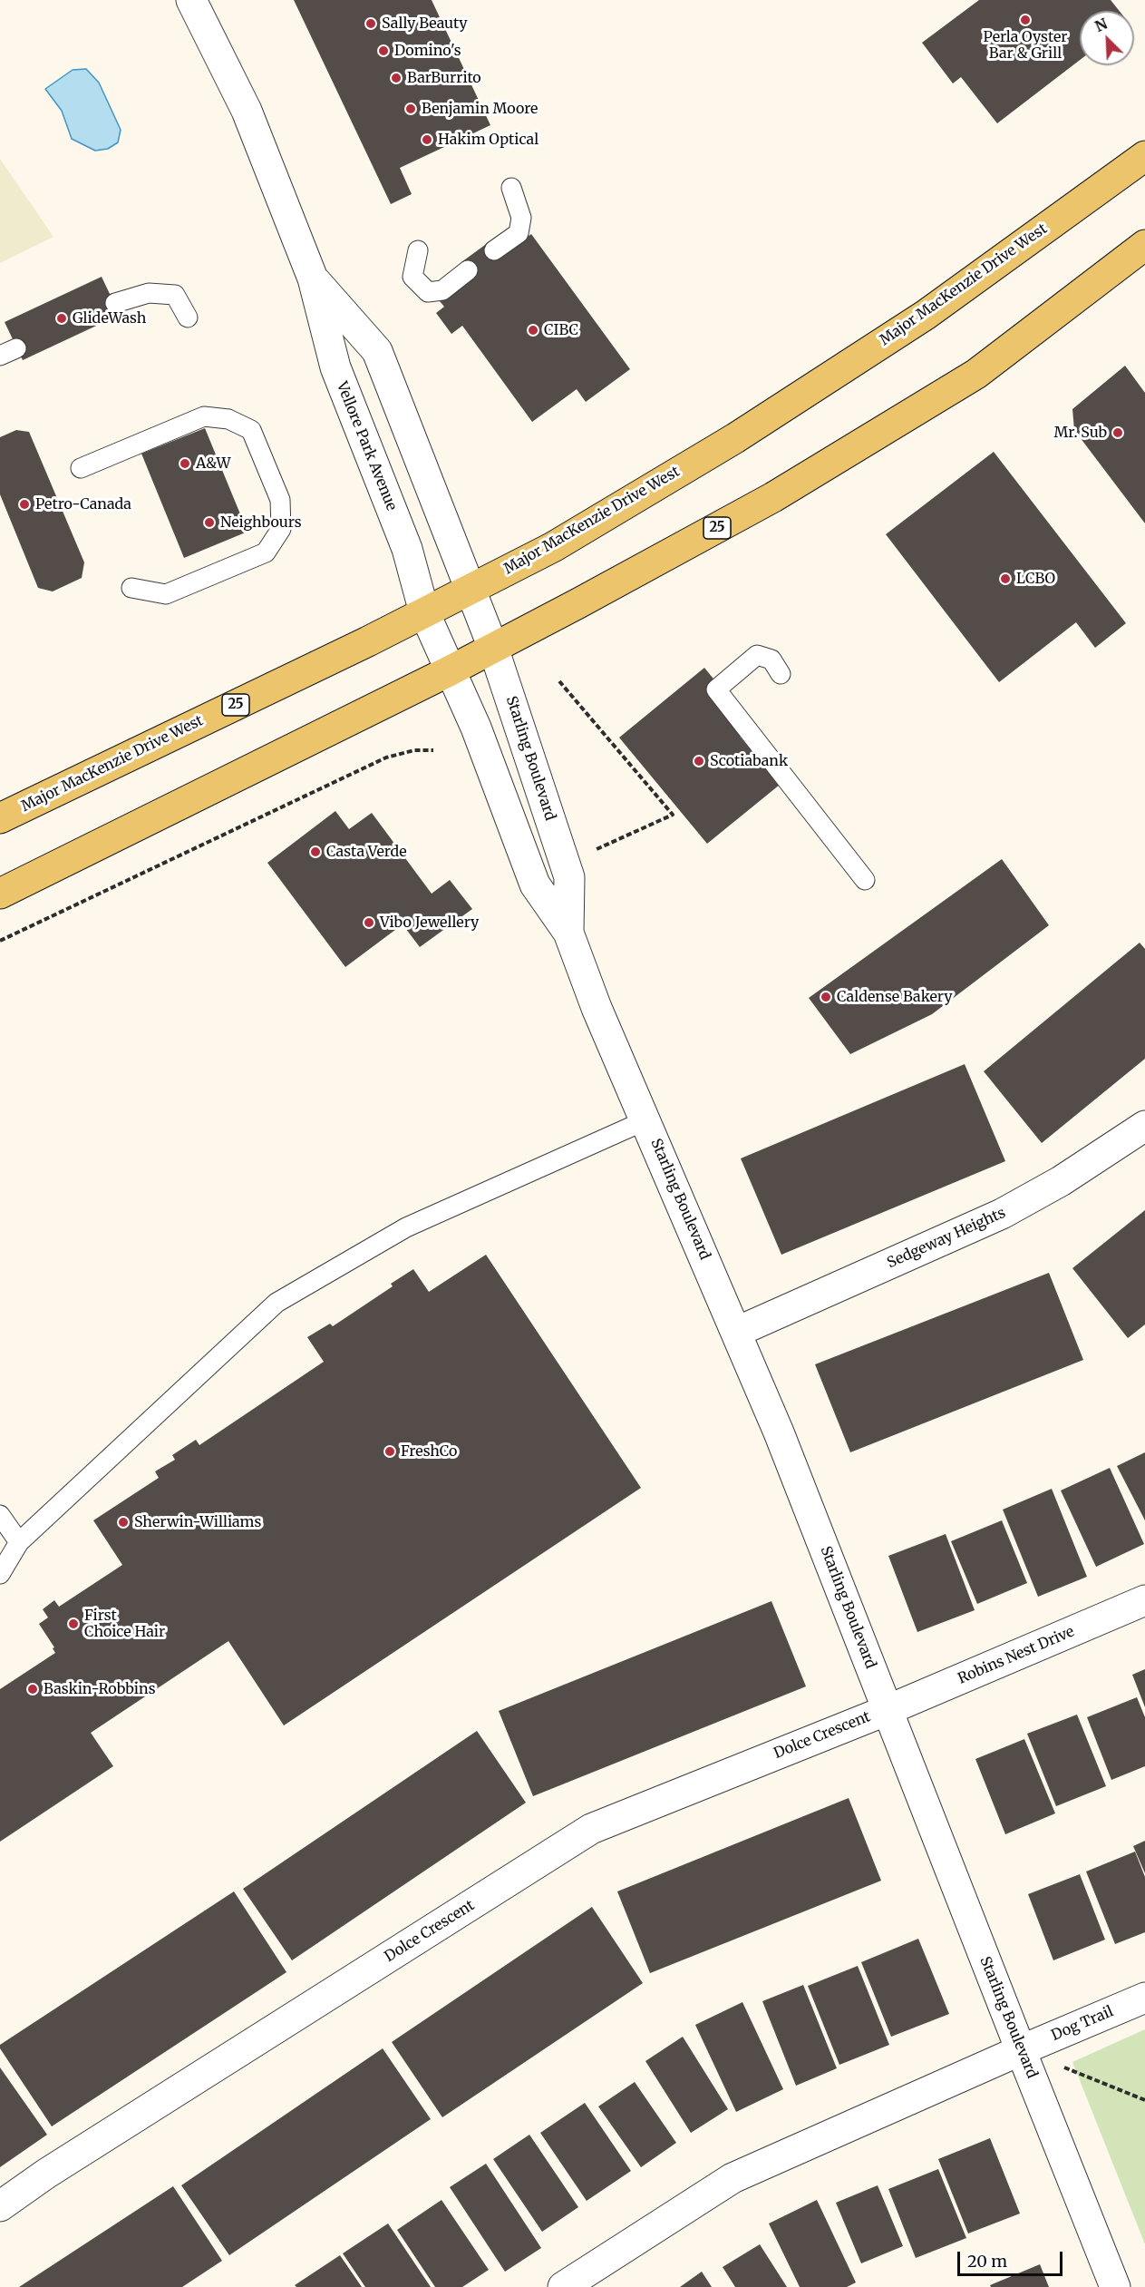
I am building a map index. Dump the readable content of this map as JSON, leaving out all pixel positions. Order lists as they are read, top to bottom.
{
  "streets": {
    "main road": ["Major MacKenzie Drive West", "25"],
    "street": [
      "Vellore Park Avenue",
      "Starling Boulevard",
      "Sedgeway Heights",
      "Robins Nest Drive",
      "Dolce Crescent",
      "Dog Trail"
    ]
  },
  "crossings": [
    ["Major MacKenzie Drive West", "Vellore Park Avenue"],
    ["Major MacKenzie Drive West", "Starling Boulevard"],
    ["Vellore Park Avenue", "Starling Boulevard"],
    ["25", "Starling Boulevard"],
    ["Starling Boulevard", "Sedgeway Heights"],
    ["Starling Boulevard", "Robins Nest Drive"],
    ["Starling Boulevard", "Dolce Crescent"],
    ["Starling Boulevard", "Dog Trail"],
    ["Robins Nest Drive", "Dolce Crescent"]
  ],
  "places": [
    "Perla Oyster Bar & Grill",
    "Sally Beauty",
    "Domino's",
    "BarBurrito",
    "Benjamin Moore",
    "Hakim Optical",
    "GlideWash",
    "CIBC",
    "Mr. Sub",
    "A&W",
    "Petro-Canada",
    "Neighbours",
    "LCBO",
    "Scotiabank",
    "Casta Verde",
    "Vibo Jewellery",
    "Caldense Bakery",
    "FreshCo",
    "Sherwin-Williams",
    "First Choice Hair",
    "Baskin-Robbins"
  ],
  "scale_bar": "20 m",
  "north": "top left"
}
